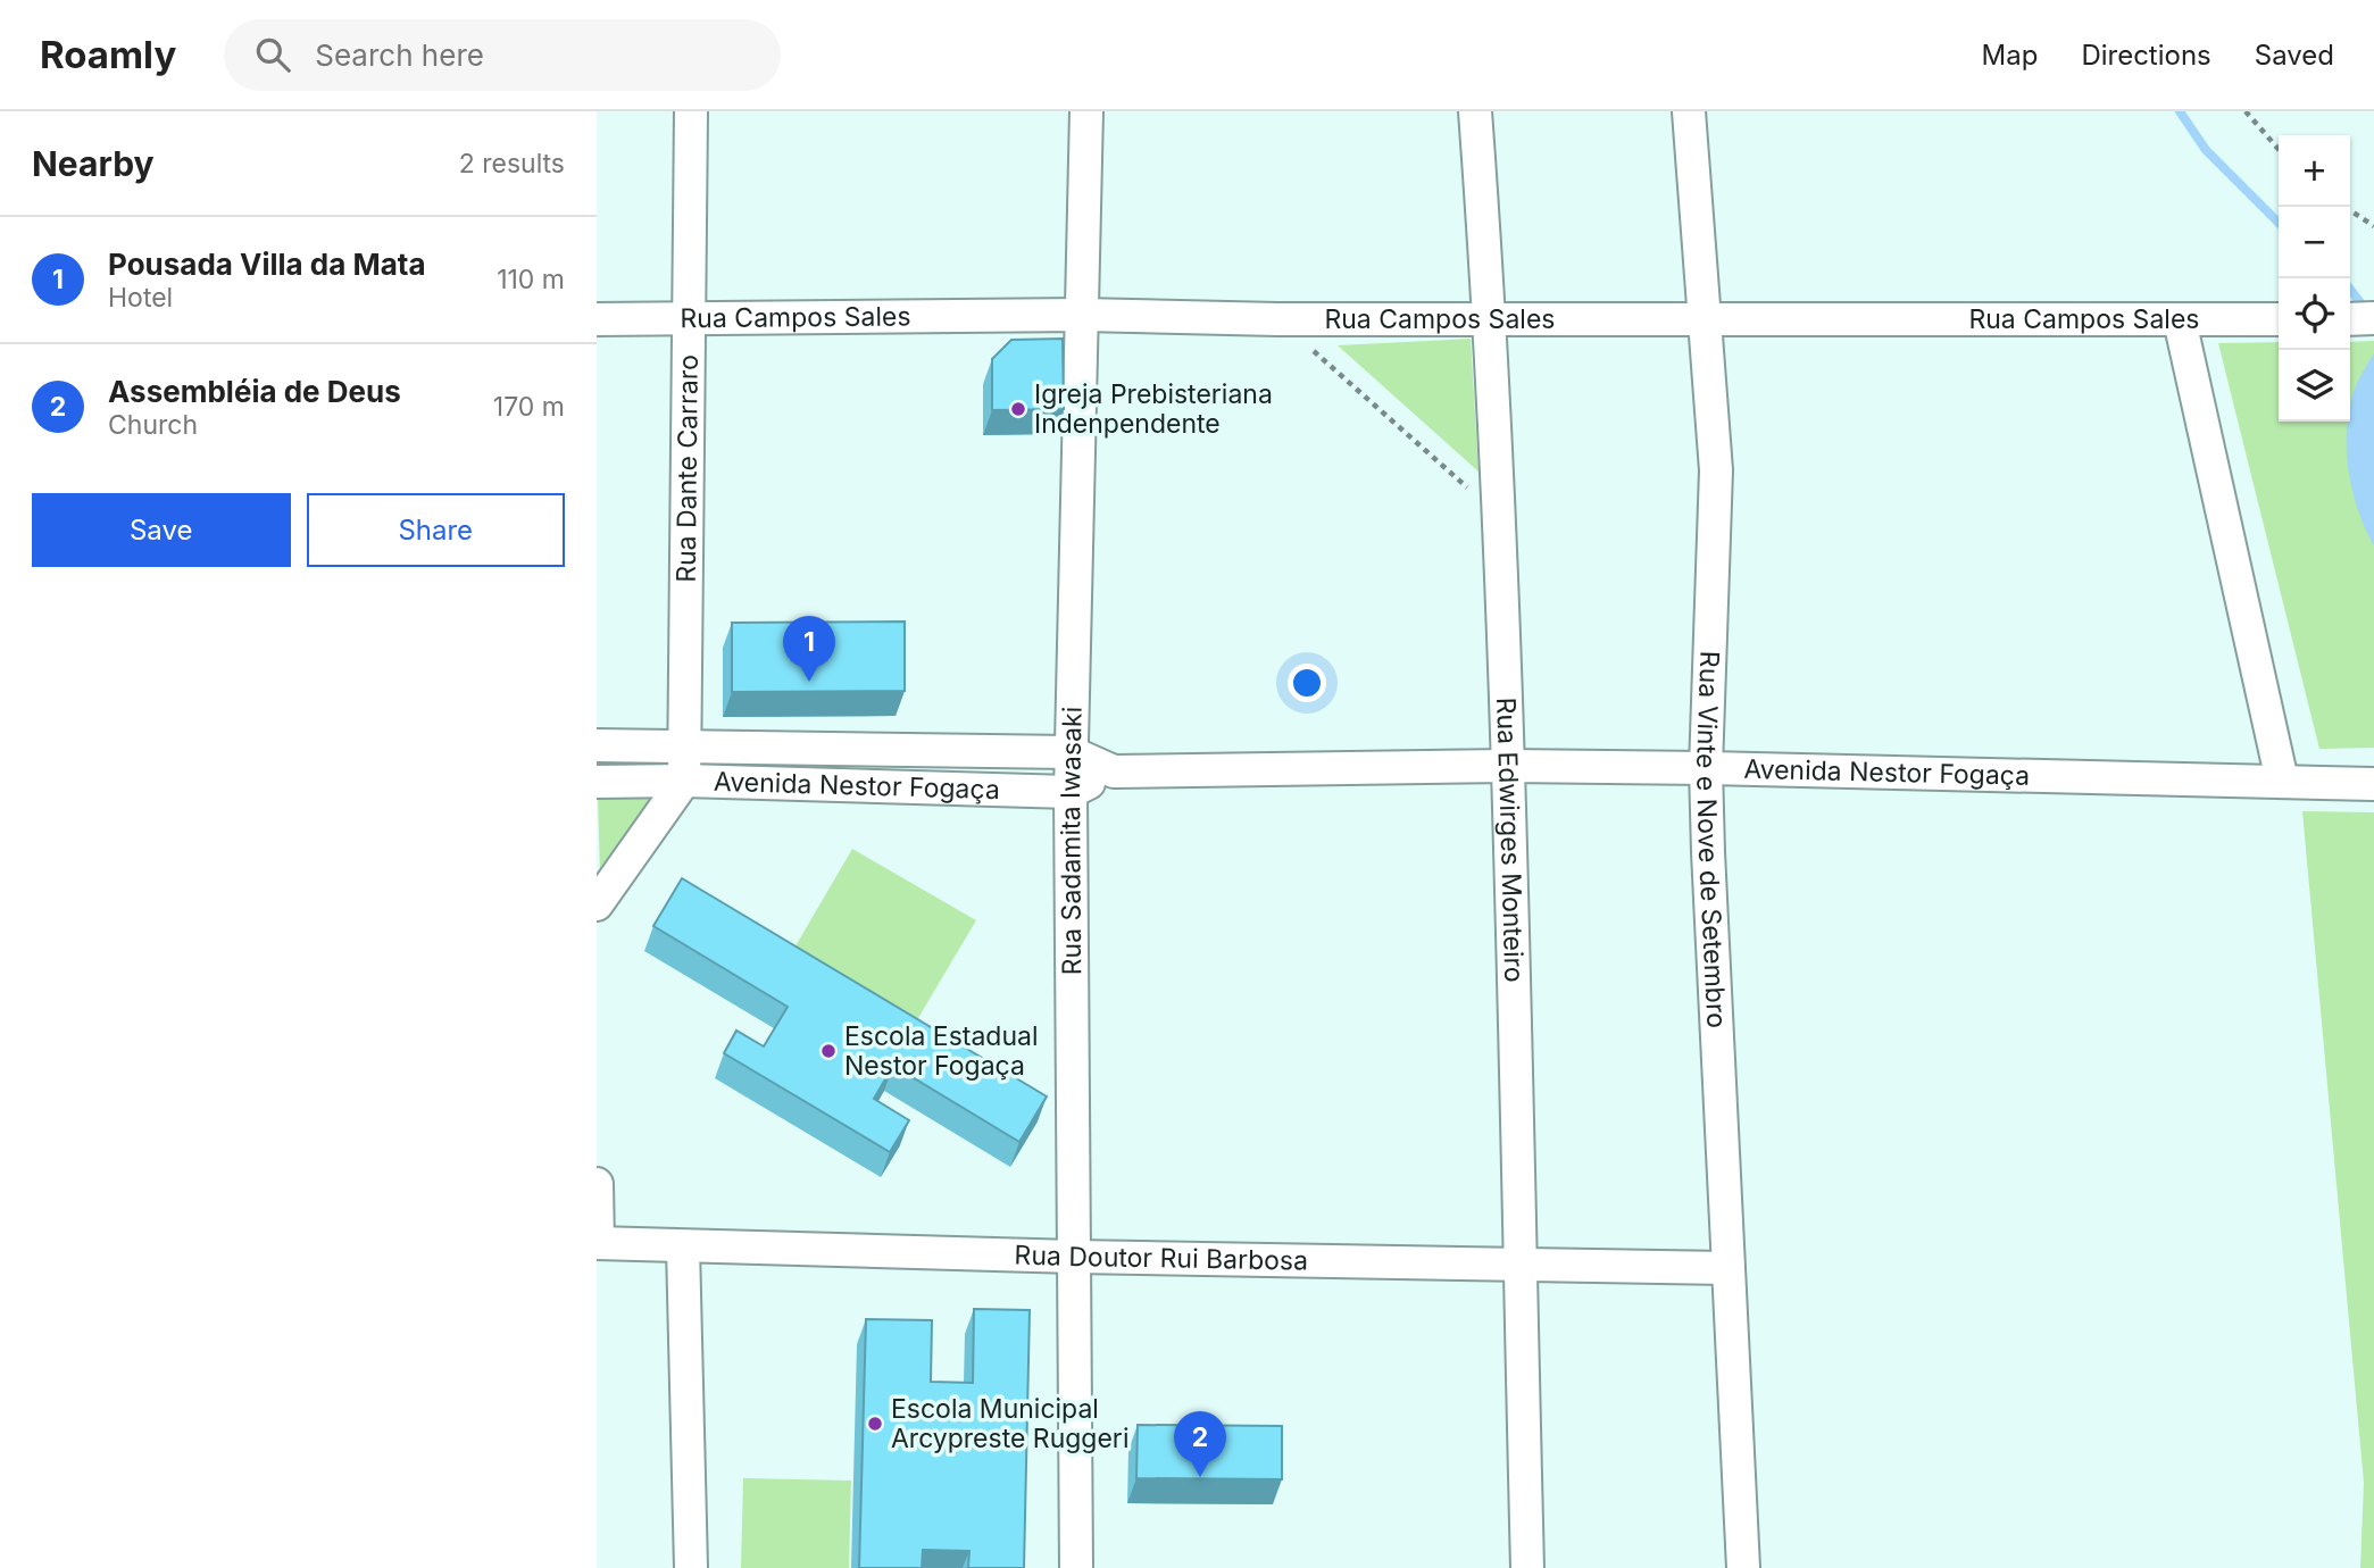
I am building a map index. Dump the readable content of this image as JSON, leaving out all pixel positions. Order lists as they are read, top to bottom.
{
  "streets": {
    "street": [
      "Rua Campos Sales",
      "Rua Dante Carraro",
      "Avenida Nestor Fogaça",
      "Rua Sadamita Iwasaki",
      "Rua Edwirges Monteiro",
      "Rua Vinte e Nove de Setembro",
      "Rua Doutor Rui Barbosa"
    ]
  },
  "crossings": [
    ["Rua Campos Sales", "Rua Dante Carraro"],
    ["Rua Campos Sales", "Rua Sadamita Iwasaki"],
    ["Rua Campos Sales", "Rua Edwirges Monteiro"],
    ["Rua Campos Sales", "Rua Vinte e Nove de Setembro"],
    ["Rua Dante Carraro", "Avenida Nestor Fogaça"],
    ["Avenida Nestor Fogaça", "Rua Sadamita Iwasaki"],
    ["Avenida Nestor Fogaça", "Rua Edwirges Monteiro"],
    ["Avenida Nestor Fogaça", "Rua Vinte e Nove de Setembro"],
    ["Rua Sadamita Iwasaki", "Rua Doutor Rui Barbosa"],
    ["Rua Edwirges Monteiro", "Rua Doutor Rui Barbosa"],
    ["Rua Vinte e Nove de Setembro", "Rua Doutor Rui Barbosa"]
  ],
  "places": ["Igreja Prebisteriana Indenpendente", "Escola Estadual Nestor Fogaça", "Escola Municipal Arcypreste Ruggeri"],
  "page": {
    "header": "Roamly",
    "search": "Search here",
    "nav": ["Map", "Directions", "Saved"],
    "heading": ["Nearby", "2 results"],
    "map_buttons": ["+", "−"],
    "list": [
      {
        "mark": "1",
        "name": "Pousada Villa da Mata",
        "note": "Hotel",
        "value": "110 m"
      },
      {
        "mark": "2",
        "name": "Assembléia de Deus",
        "note": "Church",
        "value": "170 m"
      }
    ],
    "buttons": ["Save", "Share"],
    "pins": ["1", "2"]
  }
}
